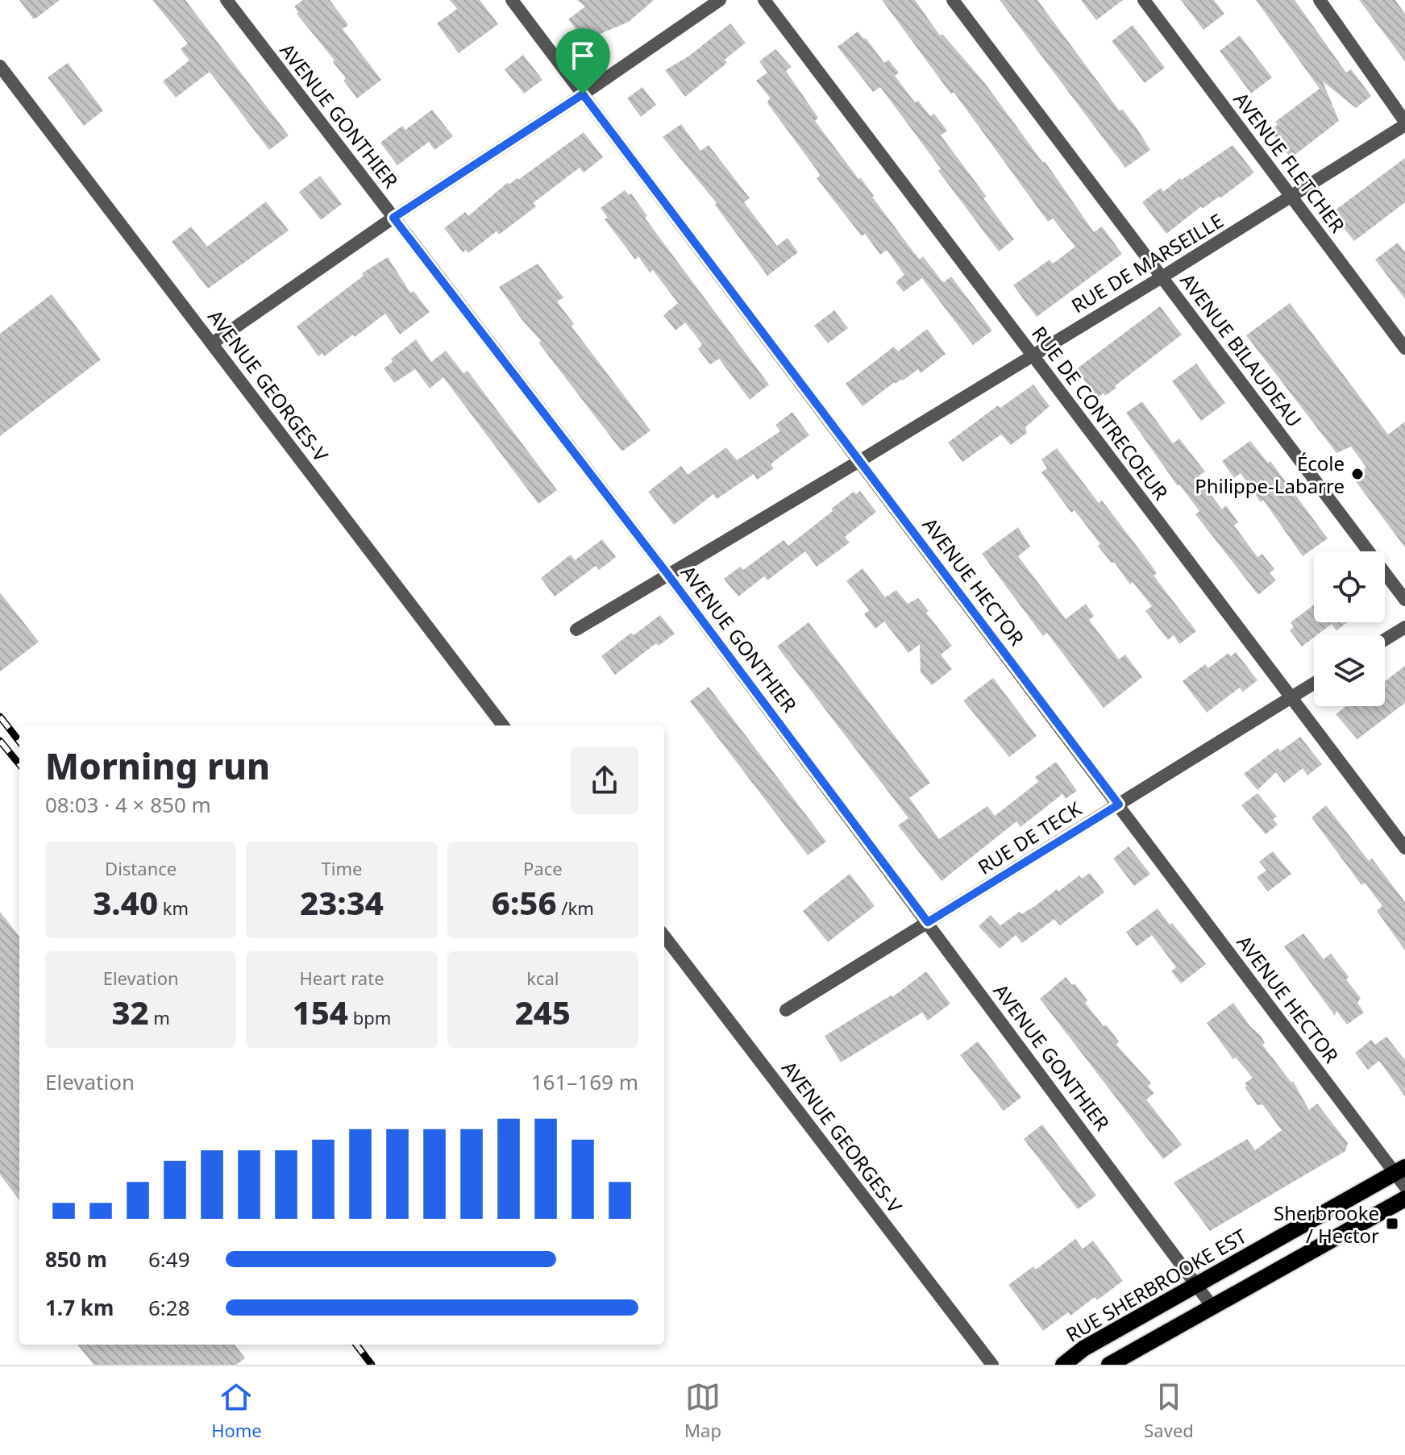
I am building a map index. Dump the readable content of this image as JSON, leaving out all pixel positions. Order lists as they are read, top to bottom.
{
  "streets": {
    "main road": ["RUE SHERBROOKE EST"],
    "street": [
      "AVENUE GONTHIER",
      "AVENUE FLETCHER",
      "RUE DE MARSEILLE",
      "AVENUE BILAUDEAU",
      "AVENUE GEORGES-V",
      "RUE DE CONTRECOEUR",
      "AVENUE HECTOR",
      "RUE DE TECK"
    ]
  },
  "crossings": [
    ["AVENUE GONTHIER", "RUE DE MARSEILLE"],
    ["AVENUE GONTHIER", "RUE DE TECK"],
    ["AVENUE GONTHIER", "RUE SHERBROOKE EST"],
    ["AVENUE FLETCHER", "RUE DE MARSEILLE"],
    ["RUE DE MARSEILLE", "AVENUE BILAUDEAU"],
    ["RUE DE MARSEILLE", "RUE DE CONTRECOEUR"],
    ["RUE DE MARSEILLE", "AVENUE HECTOR"],
    ["RUE DE CONTRECOEUR", "RUE DE TECK"],
    ["AVENUE HECTOR", "RUE DE TECK"],
    ["AVENUE HECTOR", "RUE SHERBROOKE EST"]
  ],
  "places": {
    "other": ["École Philippe-Labarre"],
    "transit": ["Sherbrooke / Hector"]
  },
  "page": {
    "heading": ["Morning run", "08:03 · 4 × 850 m"],
    "stats": [
      ["Distance", "3.40 km"],
      ["Time", "23:34"],
      ["Pace", "6:56 /km"],
      ["Elevation", "32 m"],
      ["Heart rate", "154 bpm"],
      ["kcal", "245"]
    ],
    "chart": ["Elevation", "161–169 m"],
    "list": [
      {
        "name": "850 m",
        "note": "6:49"
      },
      {
        "name": "1.7 km",
        "note": "6:28"
      }
    ],
    "tabs": ["Home", "Map", "Saved"]
  }
}
